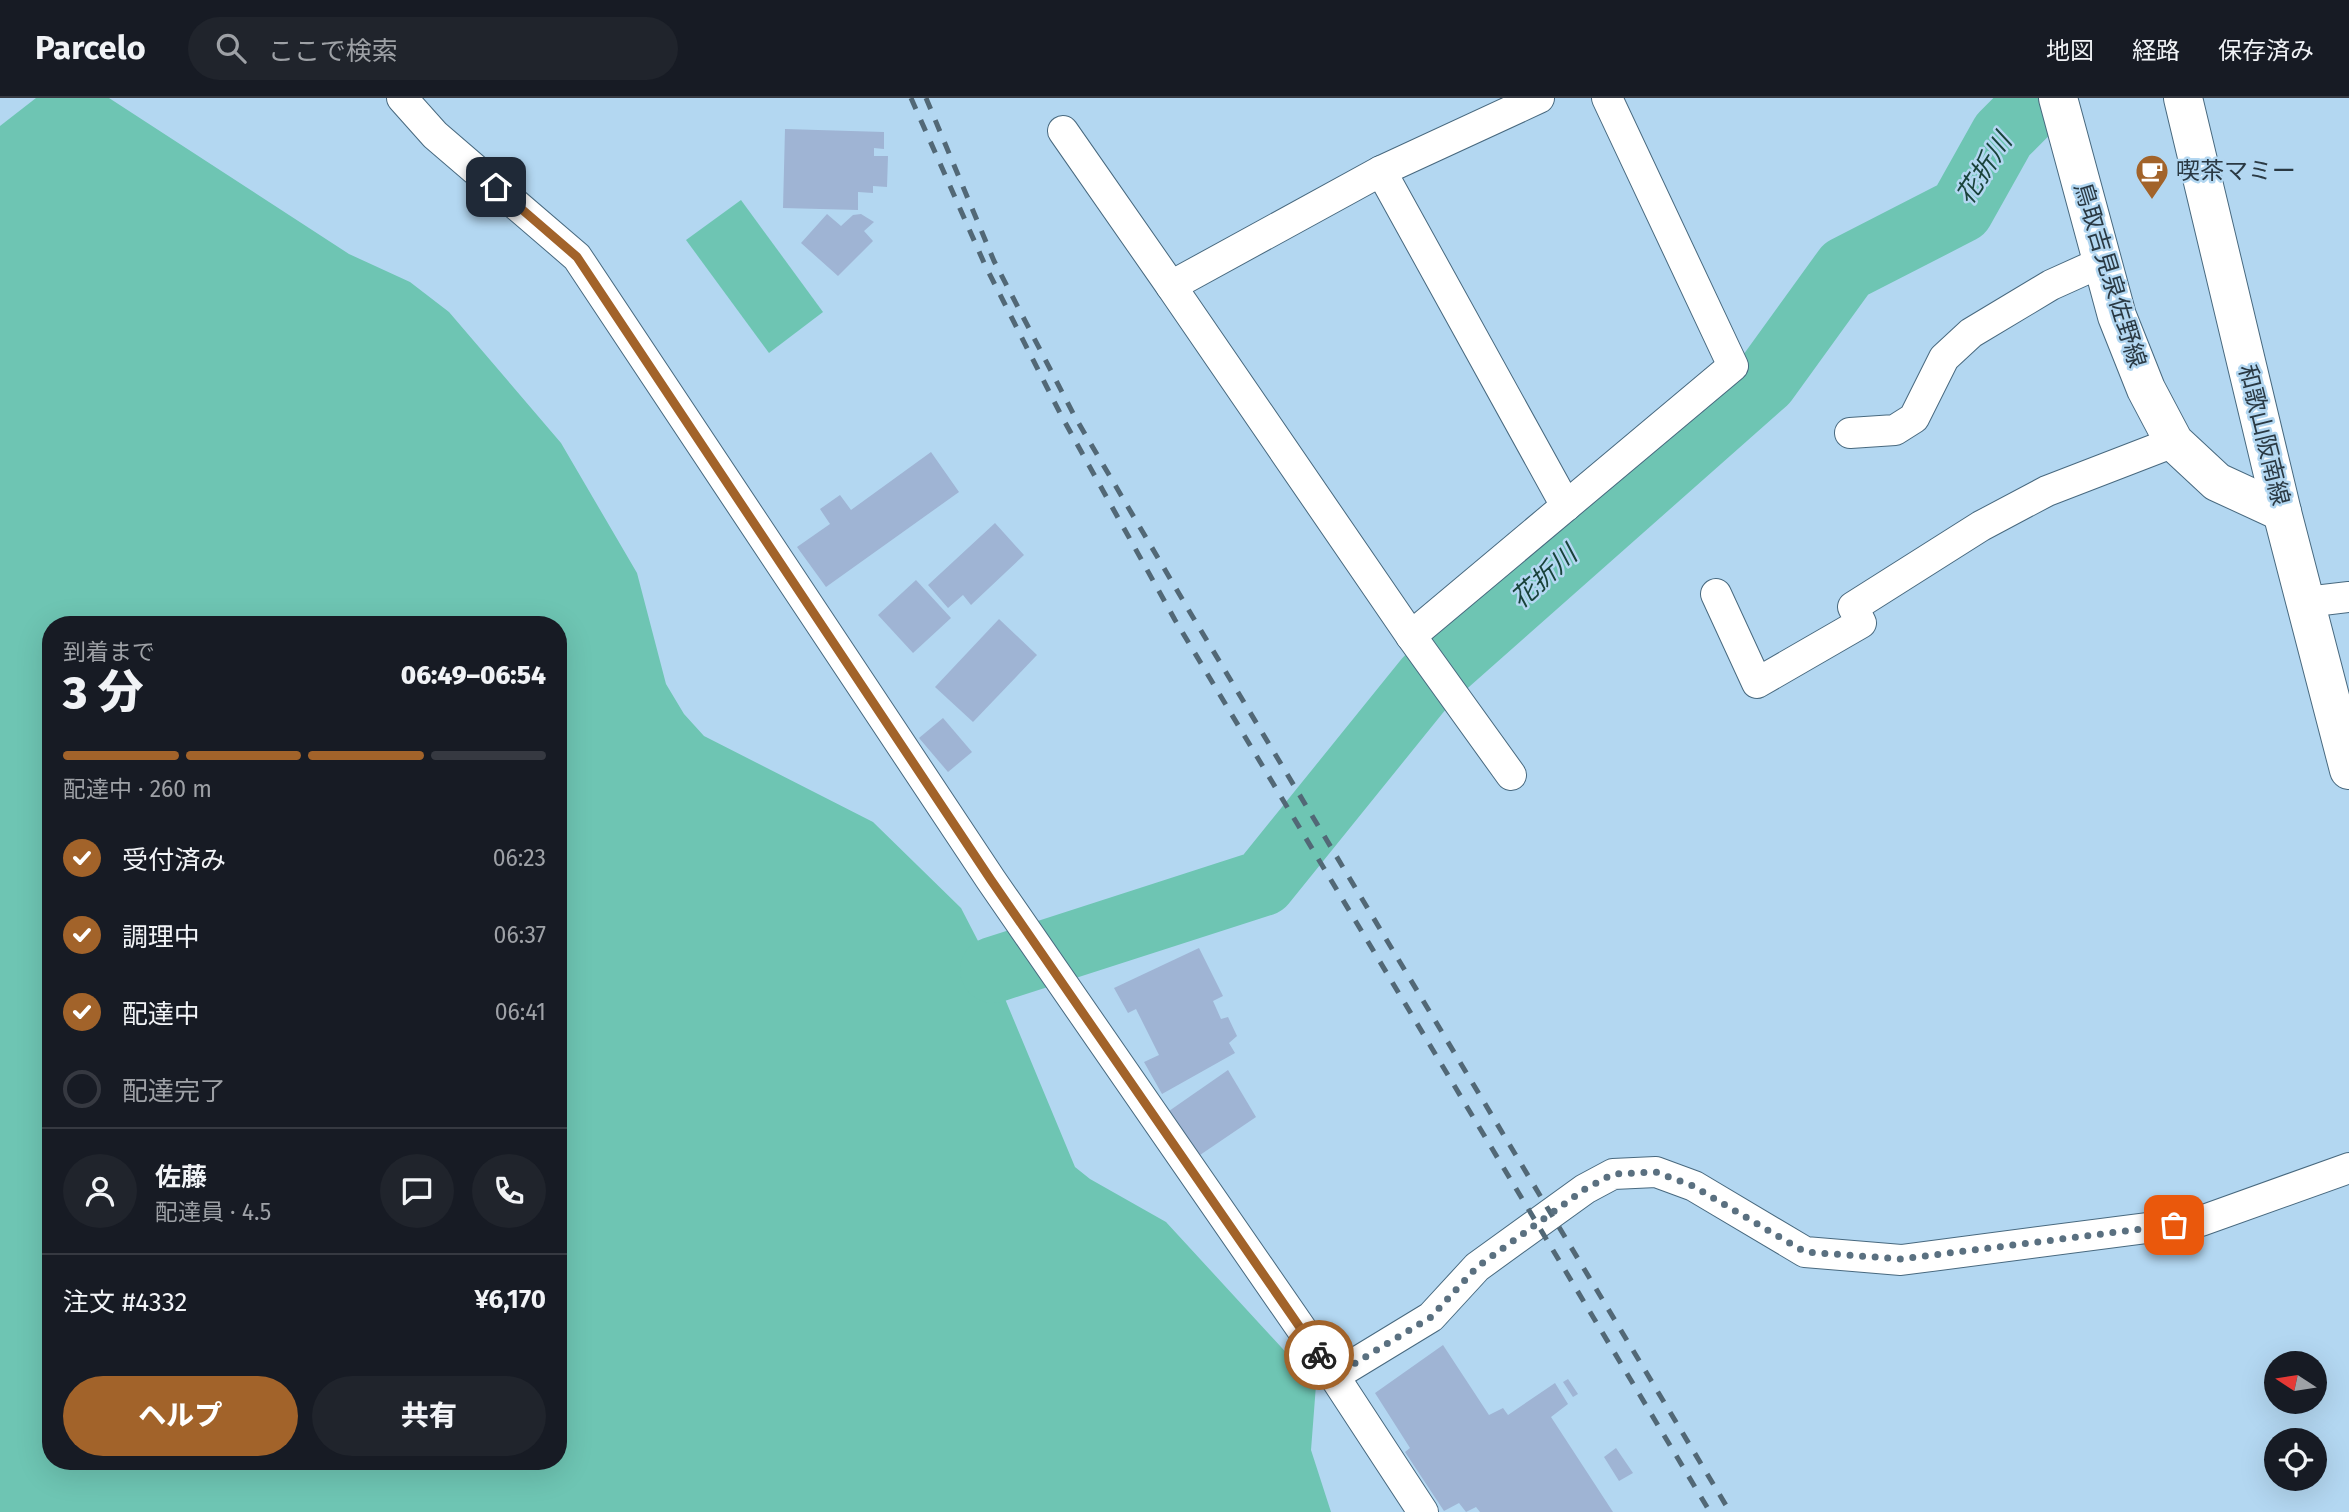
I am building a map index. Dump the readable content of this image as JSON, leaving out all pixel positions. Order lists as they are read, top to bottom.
{
  "streets": {
    "main road": ["鳥取吉見泉佐野線", "和歌山阪南線"]
  },
  "crossings": [
    ["鳥取吉見泉佐野線", "和歌山阪南線"]
  ],
  "water": ["花折川"],
  "places": {
    "cafe": ["喫茶マミー"]
  },
  "north": "left",
  "page": {
    "header": "Parcelo",
    "search": "ここで検索",
    "nav": ["地図", "経路", "保存済み"],
    "heading": ["3 分", "到着まで", "06:49–06:54"],
    "panel": [
      "佐藤",
      "配達員 · 4.5",
      "注文 #4332",
      "¥6,170"
    ],
    "bar": "配達中 · 260 m",
    "list": [
      ["受付済み", "06:23"],
      ["調理中", "06:37"],
      ["配達中", "06:41"],
      "配達完了"
    ],
    "buttons": ["ヘルプ", "共有"]
  }
}
